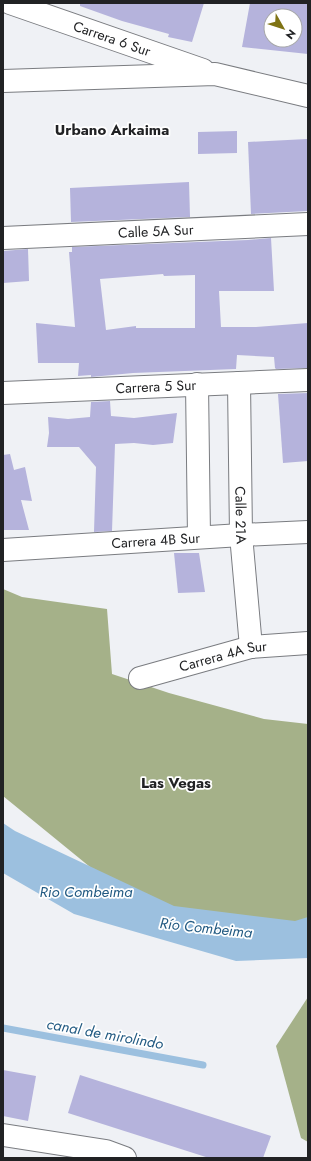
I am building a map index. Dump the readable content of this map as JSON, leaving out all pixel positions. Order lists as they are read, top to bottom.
{
  "streets": {
    "street": [
      "Carrera 6 Sur",
      "Calle 5A Sur",
      "Carrera 5 Sur",
      "Calle 21A",
      "Carrera 4B Sur",
      "Carrera 4A Sur"
    ]
  },
  "crossings": [
    ["Carrera 5 Sur", "Calle 21A"],
    ["Calle 21A", "Carrera 4B Sur"],
    ["Calle 21A", "Carrera 4A Sur"]
  ],
  "districts": ["Urbano Arkaima", "Las Vegas"],
  "water": ["Rio Combeima", "Río Combeima", "canal de mirolindo"],
  "north": "bottom right"
}
